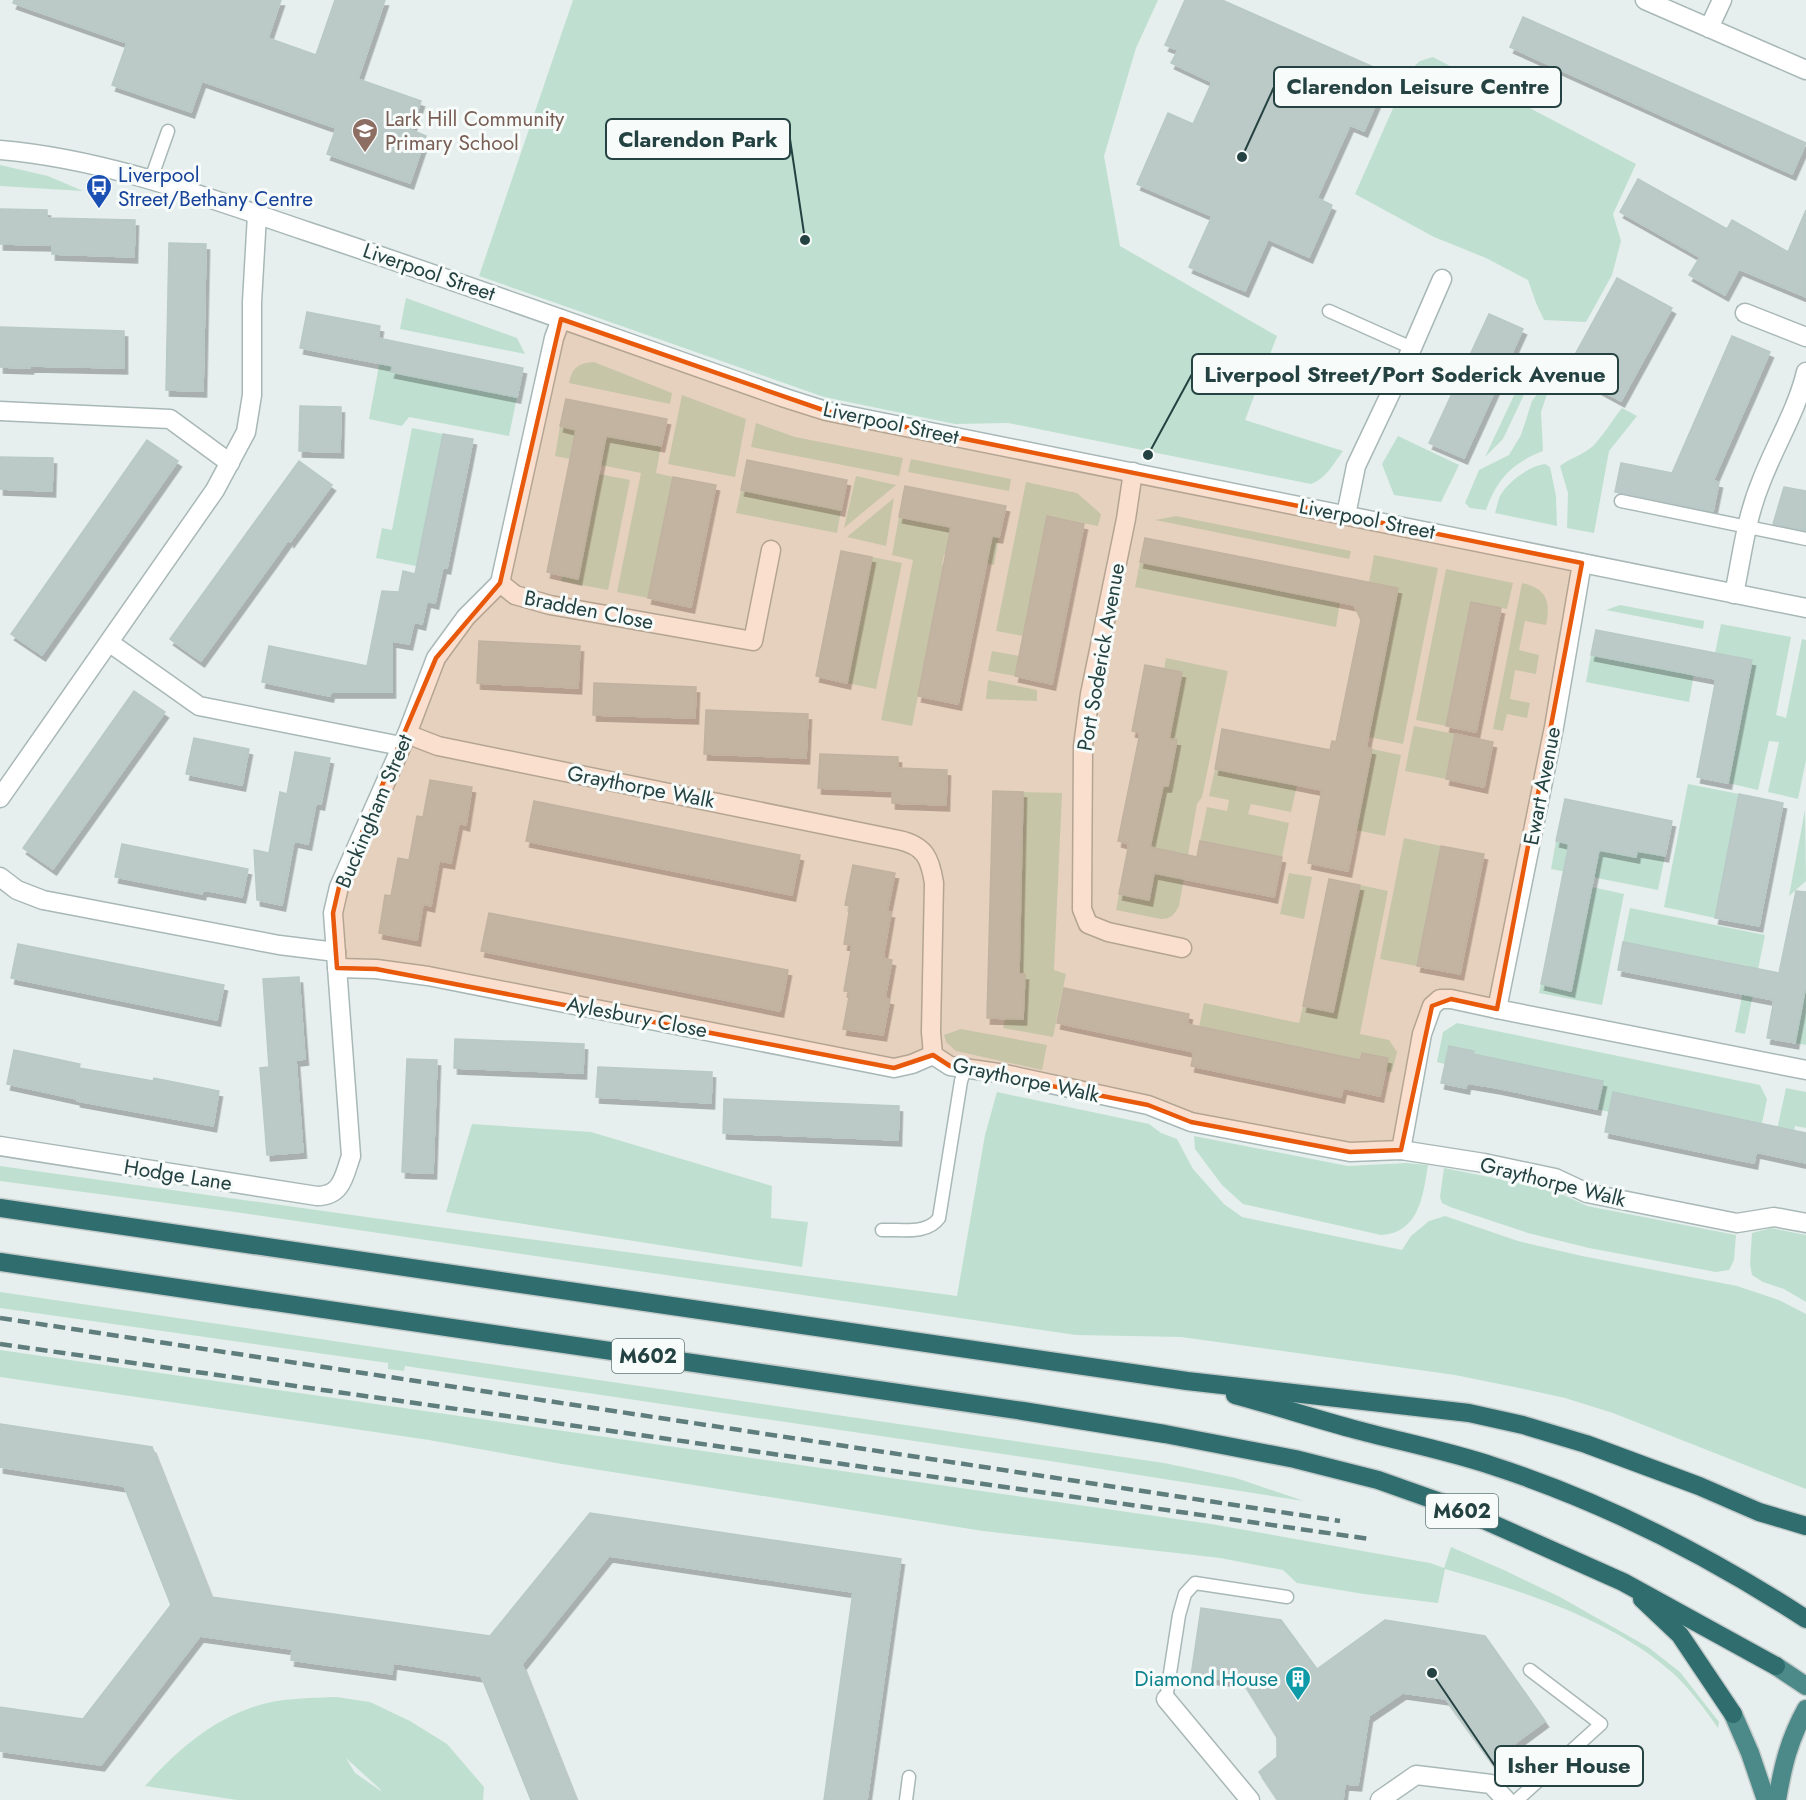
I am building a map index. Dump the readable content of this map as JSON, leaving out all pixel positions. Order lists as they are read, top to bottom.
{
  "streets": {
    "highway": ["M602"],
    "street": [
      "Liverpool Street",
      "Bradden Close",
      "Port Soderick Avenue",
      "Ewart Avenue",
      "Graythorpe Walk",
      "Buckingham Street",
      "Aylesbury Close",
      "Hodge Lane"
    ]
  },
  "crossings": [
    ["Liverpool Street", "Bradden Close"],
    ["Liverpool Street", "Port Soderick Avenue"],
    ["Liverpool Street", "Ewart Avenue"],
    ["Bradden Close", "Buckingham Street"],
    ["Graythorpe Walk", "Buckingham Street"],
    ["Graythorpe Walk", "Aylesbury Close"],
    ["Buckingham Street", "Aylesbury Close"],
    ["Buckingham Street", "Hodge Lane"]
  ],
  "places": {
    "school or university": ["Lark Hill Community Primary School"],
    "other": [
      "Clarendon Leisure Centre",
      "Clarendon Park",
      "Liverpool Street/Port Soderick Avenue",
      "Isher House"
    ],
    "bus stop": ["Liverpool Street/Bethany Centre"],
    "building": ["Diamond House"]
  }
}
